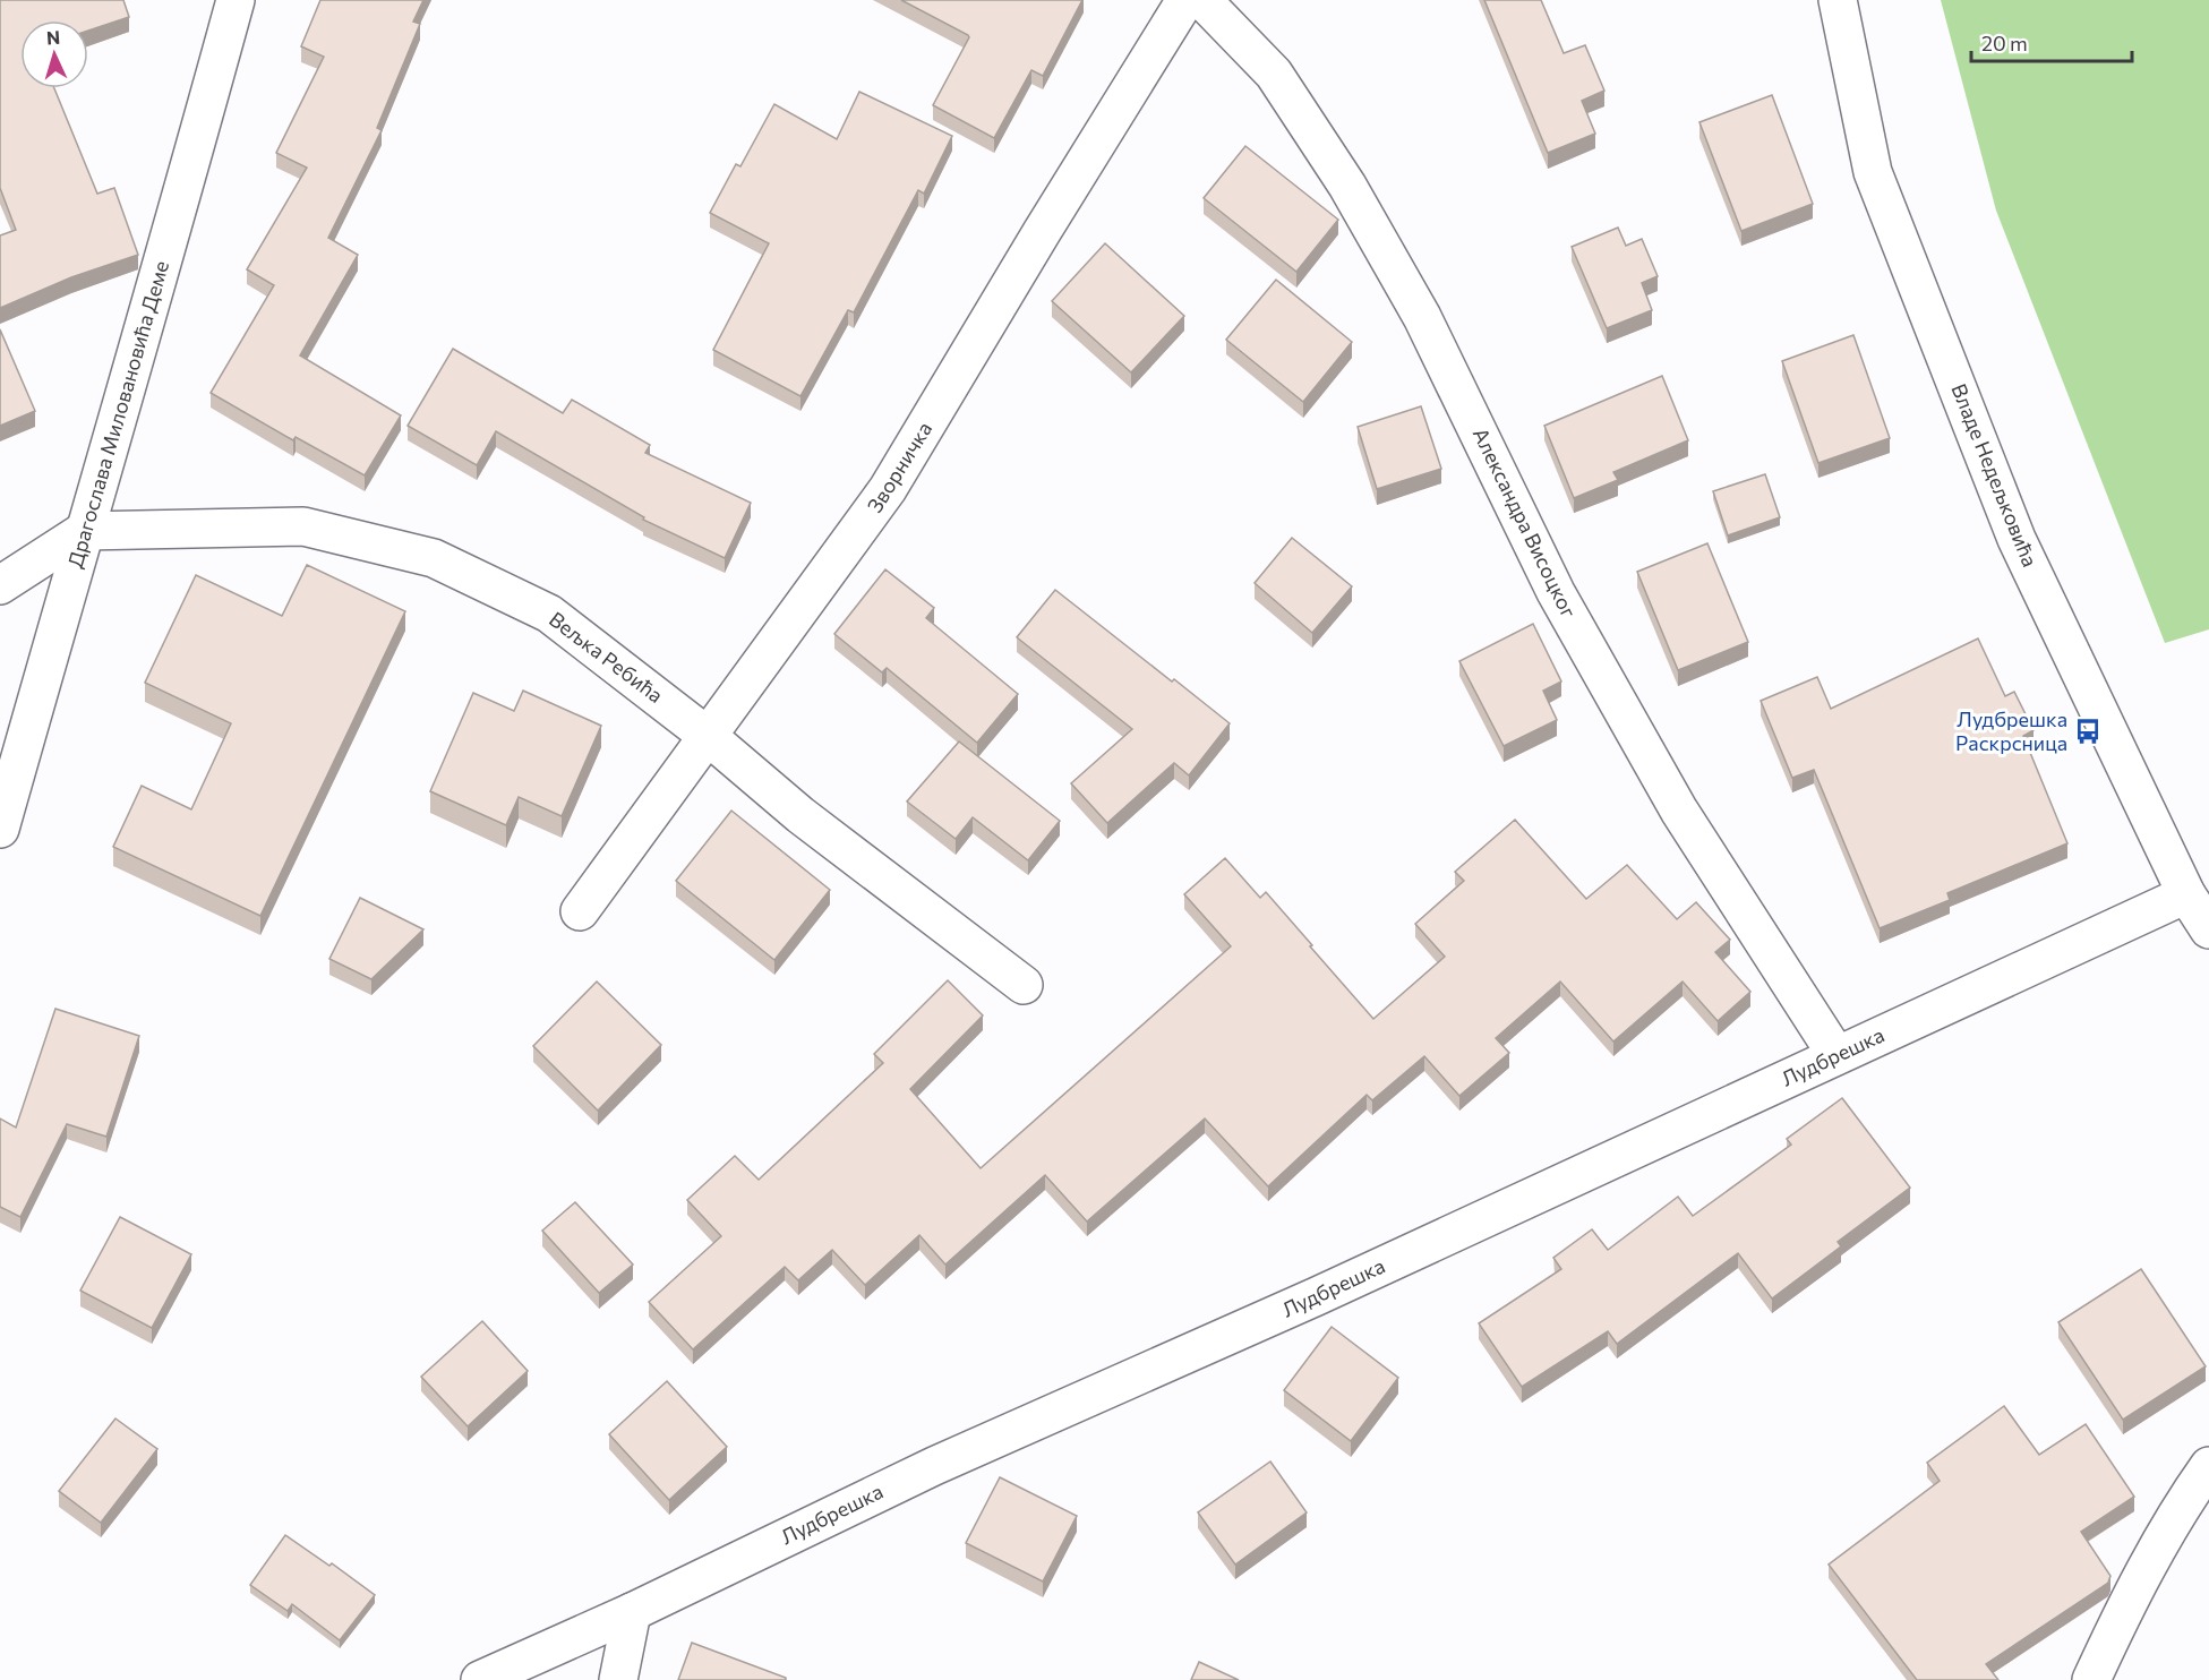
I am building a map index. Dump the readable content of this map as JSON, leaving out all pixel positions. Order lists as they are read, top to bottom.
{
  "streets": {
    "street": [
      "Драгослава Миловановића Деме",
      "Зворничка",
      "Владе Недељковића",
      "Александра Висоцког",
      "Вељка Ребића",
      "Лудбрешка"
    ]
  },
  "crossings": [
    ["Драгослава Миловановића Деме", "Вељка Ребића"],
    ["Зворничка", "Вељка Ребића"],
    ["Владе Недељковића", "Лудбрешка"],
    ["Александра Висоцког", "Лудбрешка"]
  ],
  "places": {
    "bus stop": ["Лудбрешка Раскрсница"]
  },
  "scale_bar": "20 m",
  "north": "top"
}
